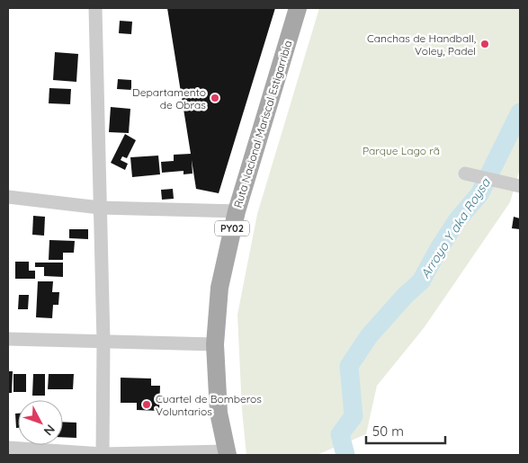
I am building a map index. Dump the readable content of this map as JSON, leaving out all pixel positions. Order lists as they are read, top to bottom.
{
  "streets": {
    "main road": ["Ruta Nacional Mariscal Estigarribia", "PY02"]
  },
  "water": ["Arroyo Y aka Roysa"],
  "parks": ["Parque Lago rã"],
  "places": ["Canchas de Handball, Voley, Padel", "Departamento de Obras", "Cuartel de Bomberos Voluntarios"],
  "scale_bar": "50 m",
  "north": "bottom right"
}
